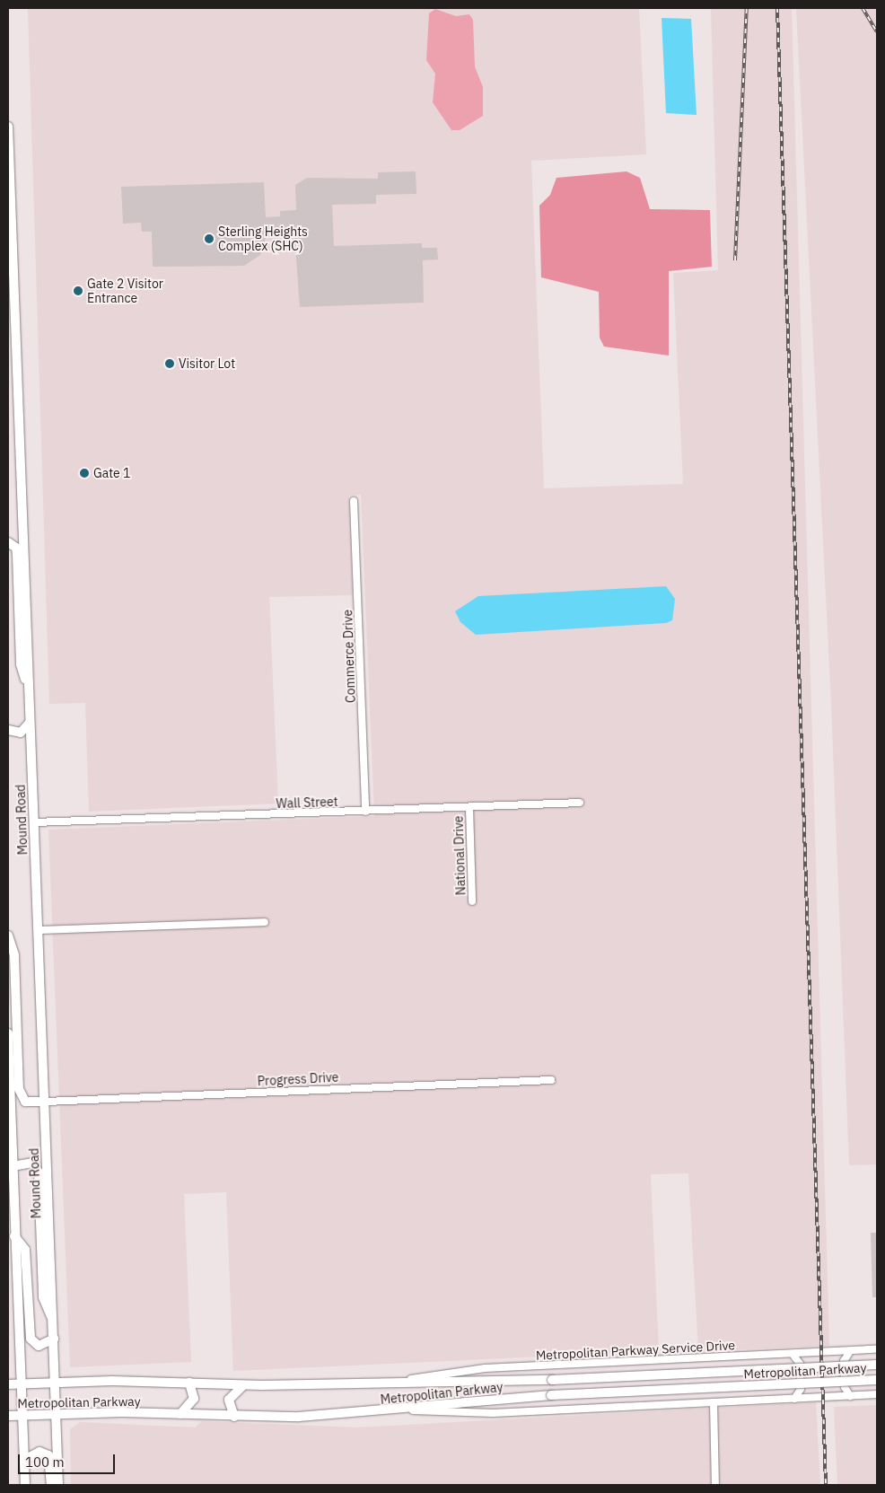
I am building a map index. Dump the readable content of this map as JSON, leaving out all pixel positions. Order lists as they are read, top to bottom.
{
  "streets": {
    "main road": ["Mound Road", "Metropolitan Parkway"],
    "street": [
      "Commerce Drive",
      "Wall Street",
      "National Drive",
      "Progress Drive",
      "Metropolitan Parkway Service Drive"
    ]
  },
  "crossings": [
    ["Commerce Drive", "Wall Street"],
    ["Wall Street", "Mound Road"],
    ["Wall Street", "National Drive"],
    ["Mound Road", "Progress Drive"],
    ["Mound Road", "Metropolitan Parkway"],
    ["Metropolitan Parkway Service Drive", "Metropolitan Parkway"]
  ],
  "places": [
    "Sterling Heights Complex (SHC)",
    "Gate 2 Visitor Entrance",
    "Visitor Lot",
    "Gate 1"
  ],
  "scale_bar": "100 m"
}
